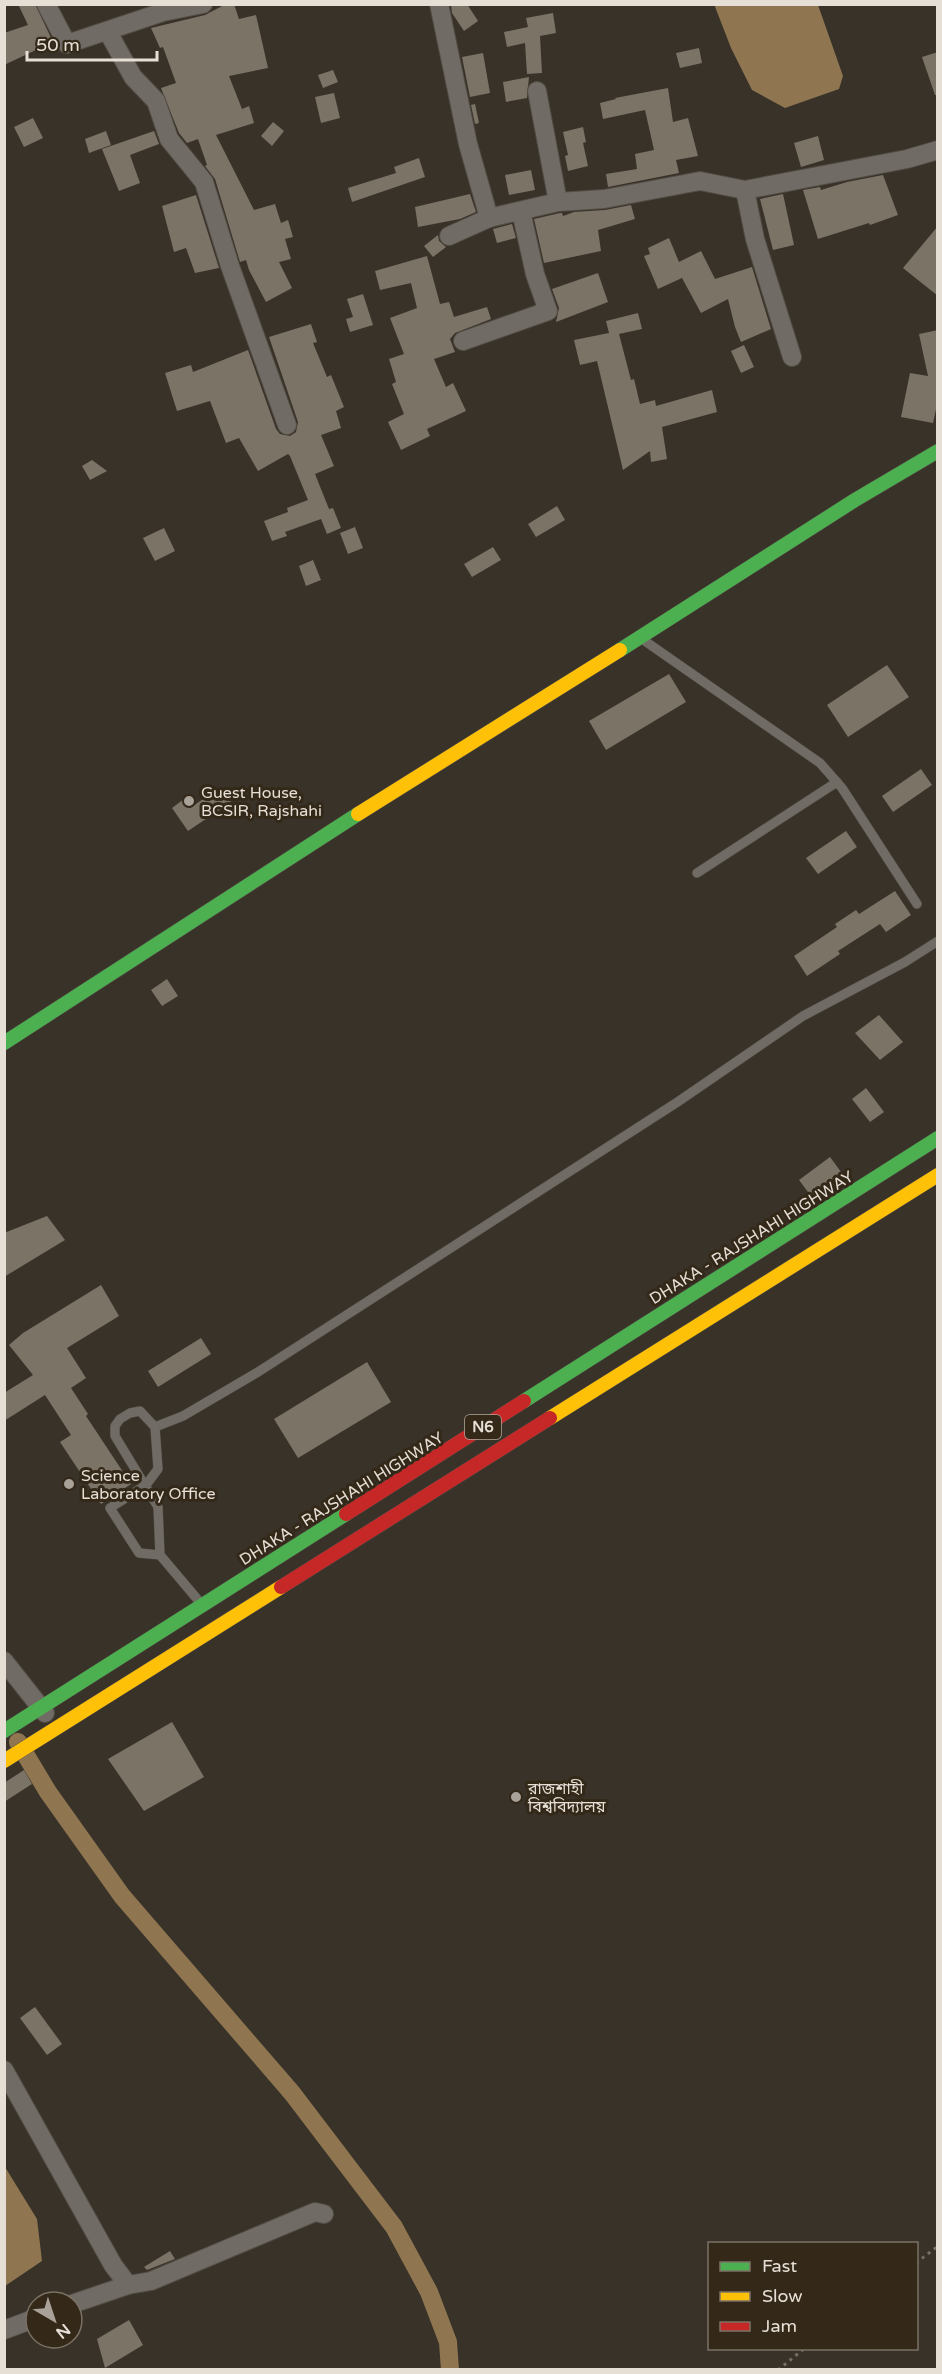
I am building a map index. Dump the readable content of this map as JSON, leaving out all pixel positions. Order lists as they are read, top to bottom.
{
  "streets": {
    "main road": ["DHAKA - RAJSHAHI HIGHWAY", "N6"]
  },
  "places": ["Guest House, BCSIR, Rajshahi", "Science Laboratory Office", "রাজশাহী বিশ্ববিদ্যালয়"],
  "legend": ["Fast", "Slow", "Jam"],
  "scale_bar": "50 m",
  "north": "bottom right"
}
